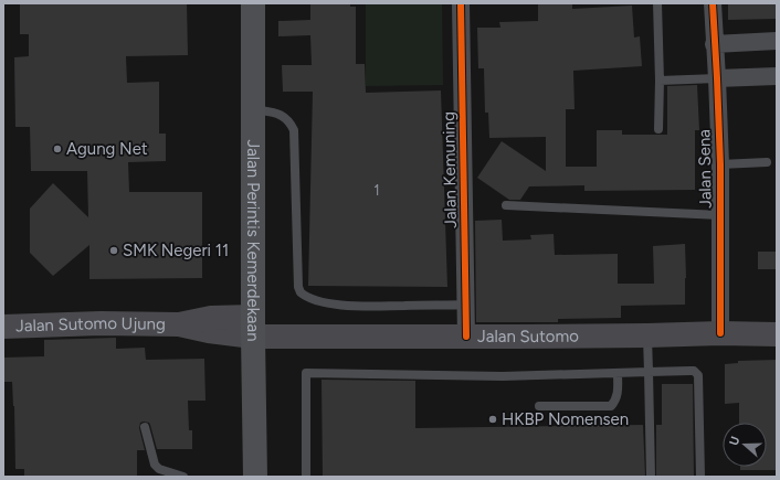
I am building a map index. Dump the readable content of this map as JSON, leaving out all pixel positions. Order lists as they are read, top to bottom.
{
  "streets": {
    "main road": ["Jalan Perintis Kemerdekaan", "Jalan Sutomo Ujung", "Jalan Sutomo"],
    "street": ["Jalan Sena", "Jalan Kemuning"]
  },
  "crossings": [
    ["Jalan Sena", "Jalan Sutomo"],
    ["Jalan Kemuning", "Jalan Sutomo"],
    ["Jalan Perintis Kemerdekaan", "Jalan Sutomo Ujung"],
    ["Jalan Perintis Kemerdekaan", "Jalan Sutomo"],
    ["Jalan Sutomo Ujung", "Jalan Sutomo"]
  ],
  "places": ["Agung Net", "SMK Negeri 11", "HKBP Nomensen"],
  "house_numbers": ["1"],
  "north": "left"
}
